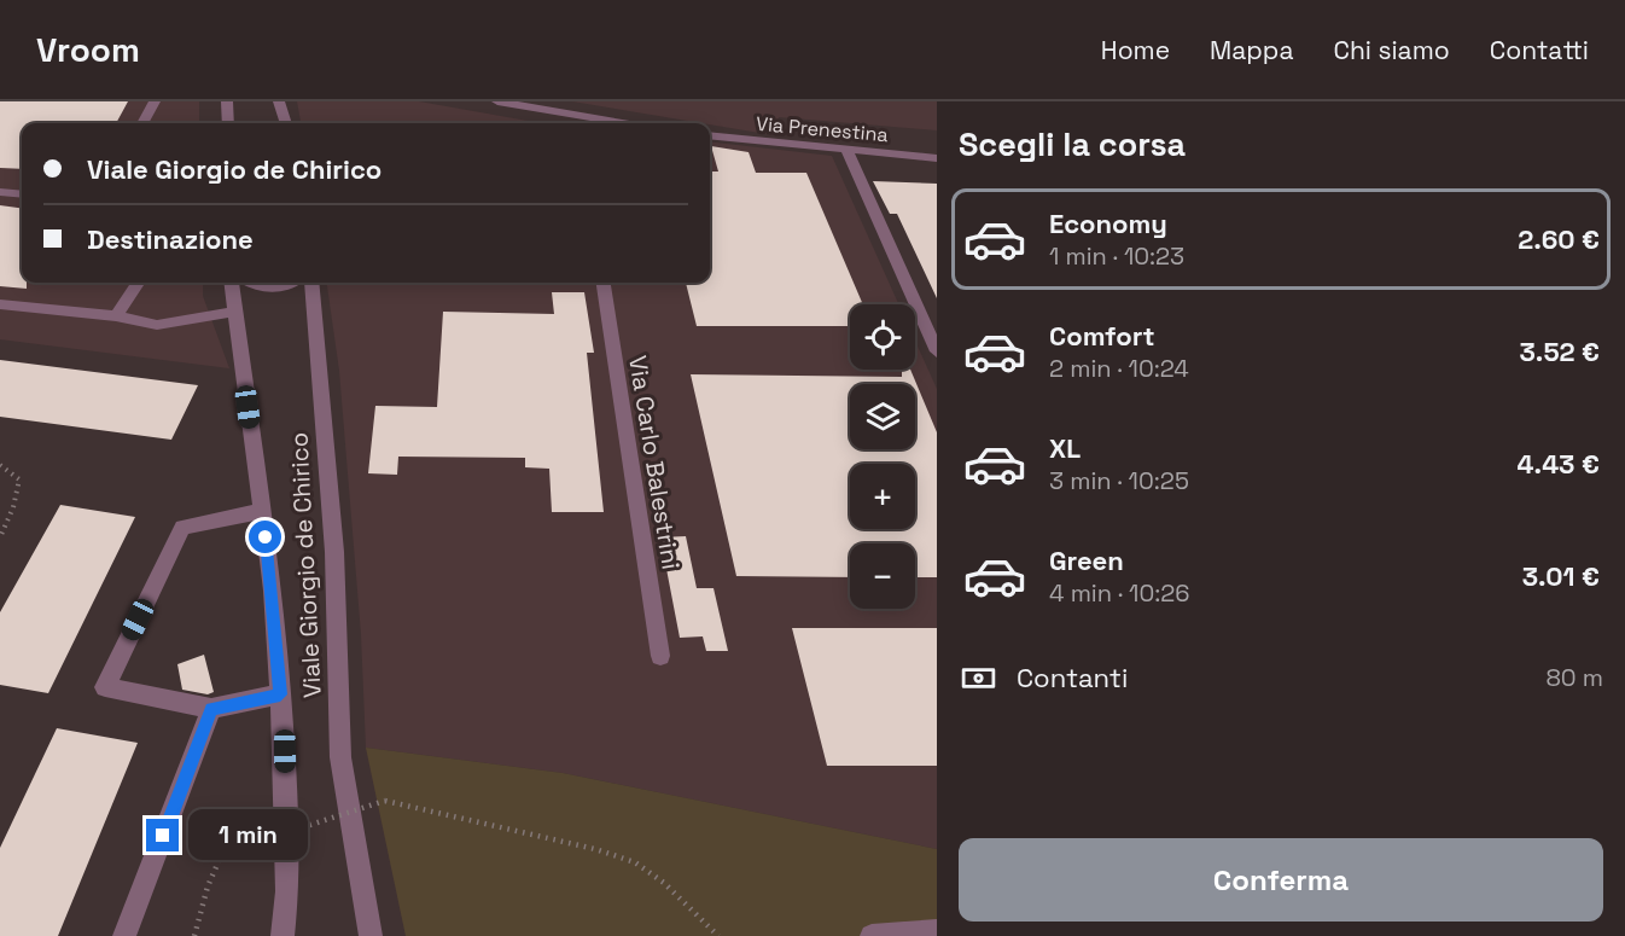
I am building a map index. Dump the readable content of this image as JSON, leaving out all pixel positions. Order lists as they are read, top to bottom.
{
  "streets": {
    "street": ["Via Prenestina", "Via Carlo Balestrini", "Viale Giorgio de Chirico"]
  },
  "page": {
    "header": "Vroom",
    "nav": [
      "Home",
      "Mappa",
      "Chi siamo",
      "Contatti"
    ],
    "heading": "Scegli la corsa",
    "banner": ["Viale Giorgio de Chirico", "Destinazione"],
    "list": [
      {
        "name": "Economy",
        "note": "1 min · 10:23",
        "value": "2.60 €"
      },
      {
        "name": "Comfort",
        "note": "2 min · 10:24",
        "value": "3.52 €"
      },
      {
        "name": "XL",
        "note": "3 min · 10:25",
        "value": "4.43 €"
      },
      {
        "name": "Green",
        "note": "4 min · 10:26",
        "value": "3.01 €"
      }
    ],
    "map_buttons": ["+", "−"],
    "pay": ["Contanti", "80 m"],
    "bubble": "1 min",
    "buttons": "Conferma"
  }
}
